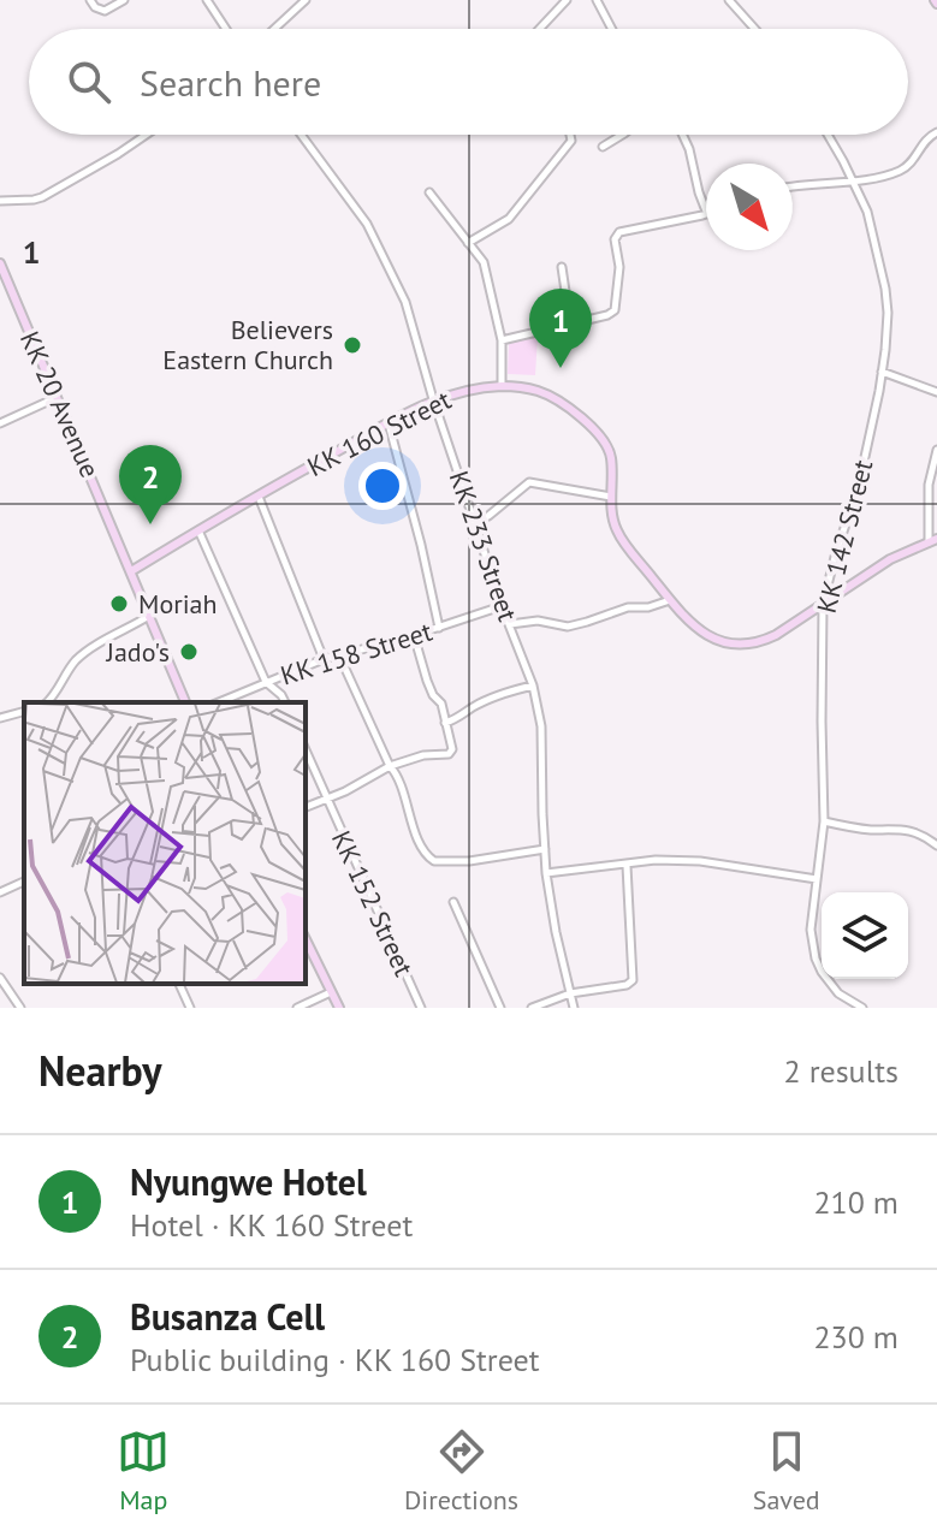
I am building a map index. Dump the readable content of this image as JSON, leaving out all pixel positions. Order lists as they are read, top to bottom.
{
  "streets": {
    "main road": ["KK 20 Avenue", "KK 160 Street"],
    "street": [
      "KK 142 Street",
      "KK 233 Street",
      "KK 158 Street",
      "KK 152 Street"
    ]
  },
  "crossings": [
    ["KK 20 Avenue", "KK 160 Street"],
    ["KK 160 Street", "KK 142 Street"],
    ["KK 160 Street", "KK 233 Street"],
    ["KK 233 Street", "KK 158 Street"]
  ],
  "places": ["Believers Eastern Church", "Moriah", "Jado's"],
  "north": "bottom right",
  "page": {
    "search": "Search here",
    "pins": ["1", "2"],
    "heading": ["Nearby", "2 results"],
    "list": [
      {
        "mark": "1",
        "name": "Nyungwe Hotel",
        "note": "Hotel · KK 160 Street",
        "value": "210 m"
      },
      {
        "mark": "2",
        "name": "Busanza Cell",
        "note": "Public building · KK 160 Street",
        "value": "230 m"
      }
    ],
    "nav": ["Map", "Directions", "Saved"]
  },
  "grid": {
    "rows": ["1"]
  }
}
